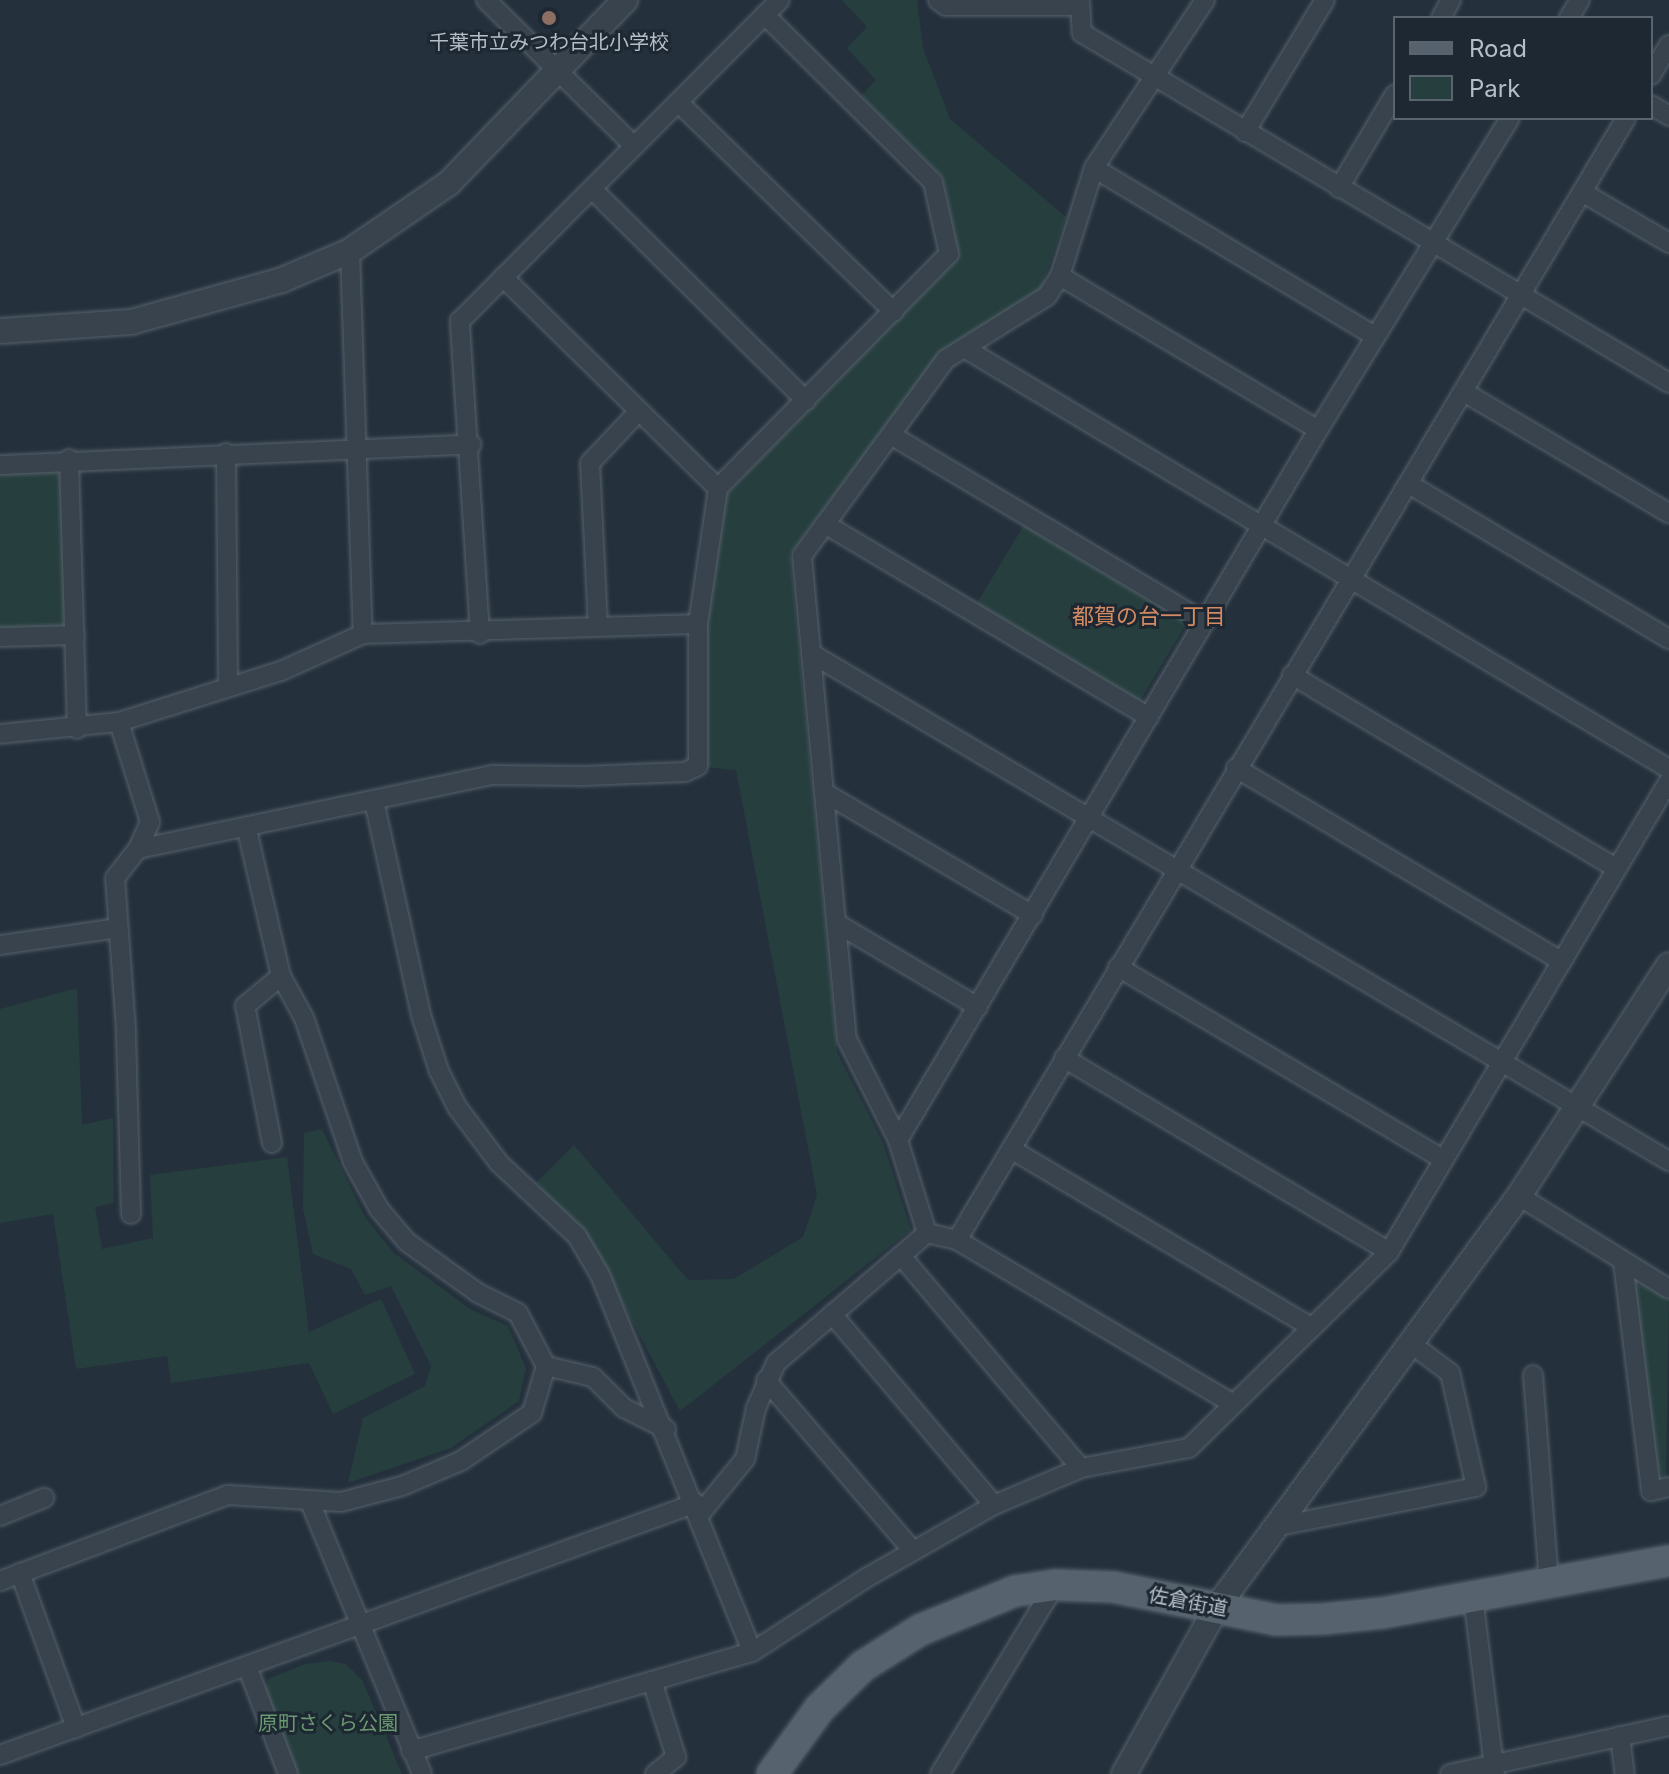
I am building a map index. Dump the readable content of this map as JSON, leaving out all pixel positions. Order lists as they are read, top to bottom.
{
  "streets": {
    "main road": ["佐倉街道"]
  },
  "districts": ["都賀の台一丁目"],
  "parks": ["原町さくら公園"],
  "places": ["千葉市立みつわ台北小学校"],
  "legend": ["Road", "Park"]
}
